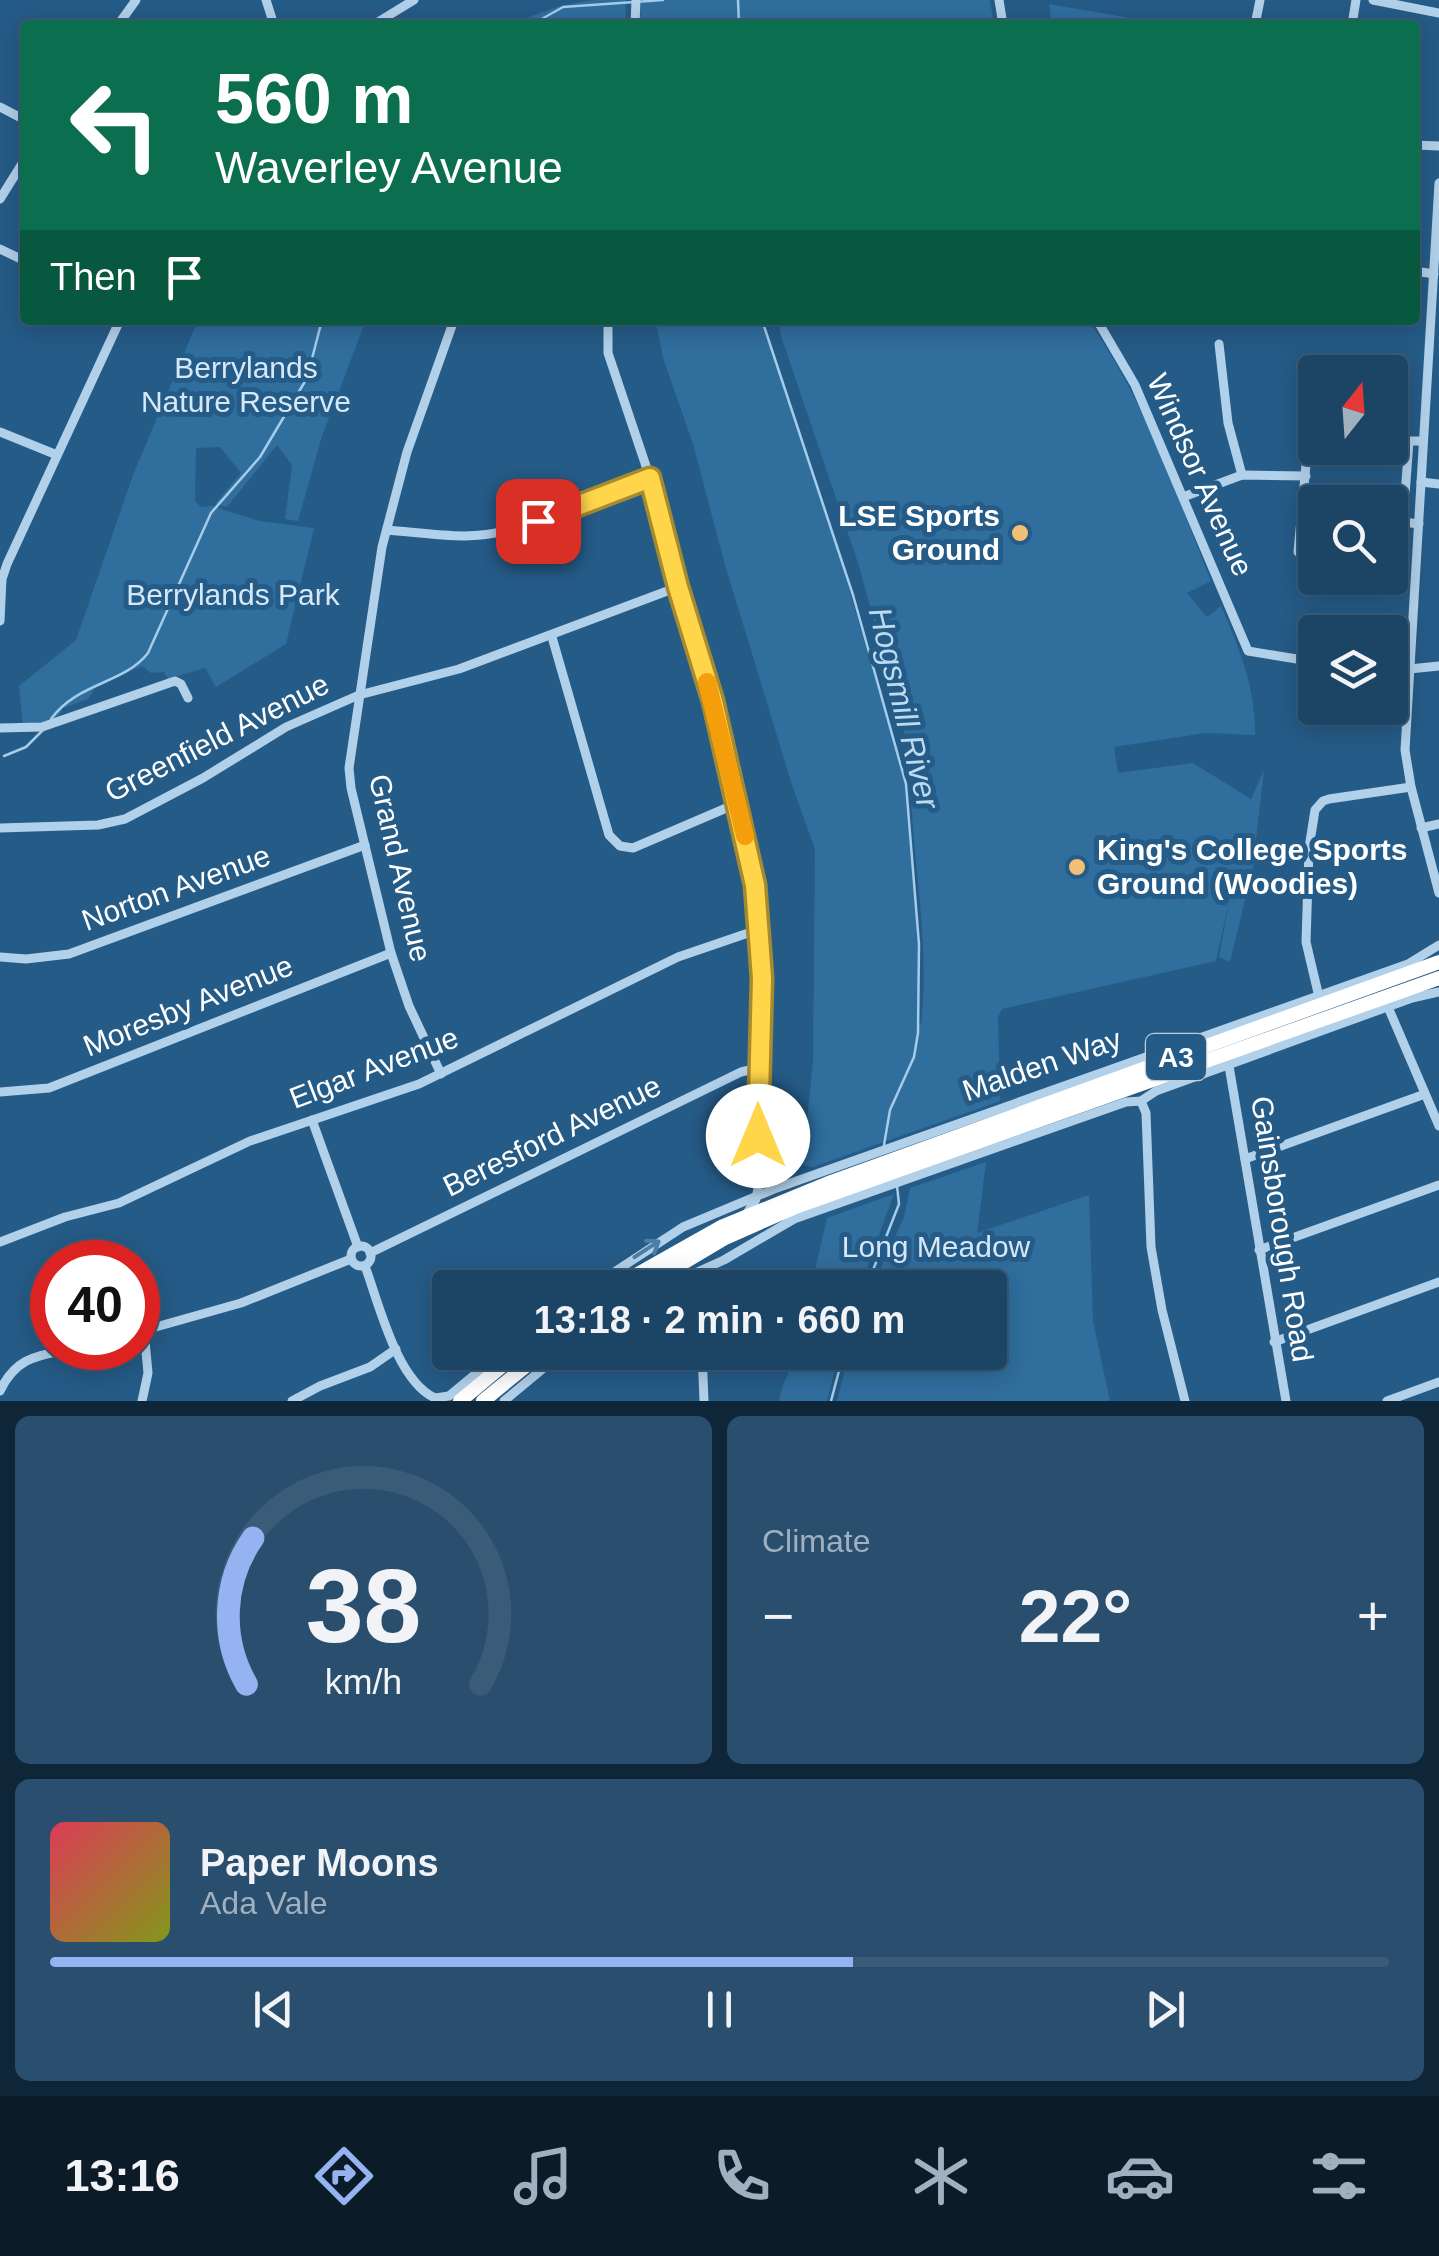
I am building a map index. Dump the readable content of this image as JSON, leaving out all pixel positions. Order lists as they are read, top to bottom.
{
  "streets": {
    "highway": ["A3", "Malden Way"],
    "street": [
      "Windsor Avenue",
      "Greenfield Avenue",
      "Grand Avenue",
      "Norton Avenue",
      "Moresby Avenue",
      "Elgar Avenue",
      "Beresford Avenue",
      "Gainsborough Road"
    ]
  },
  "crossings": [
    ["Greenfield Avenue", "Grand Avenue"],
    ["Grand Avenue", "Norton Avenue"],
    ["Grand Avenue", "Moresby Avenue"],
    ["Grand Avenue", "Elgar Avenue"],
    ["A3", "Malden Way"],
    ["Malden Way", "Gainsborough Road"]
  ],
  "water": ["Hogsmill River"],
  "parks": ["Berrylands Nature Reserve", "Berrylands Park", "Long Meadow"],
  "places": ["LSE Sports Ground", "King's College Sports Ground (Woodies)"],
  "north": "top",
  "page": {
    "turn": ["560 m", "Waverley Avenue"],
    "then": "Then",
    "limit": "40",
    "trip": "13:18 · 2 min · 660 m",
    "tile": "Climate",
    "heat": ["−", "22°", "+"],
    "song": ["Paper Moons", "Ada Vale"],
    "tabs": "13:16",
    "gauge": ["38", "km/h"]
  }
}
